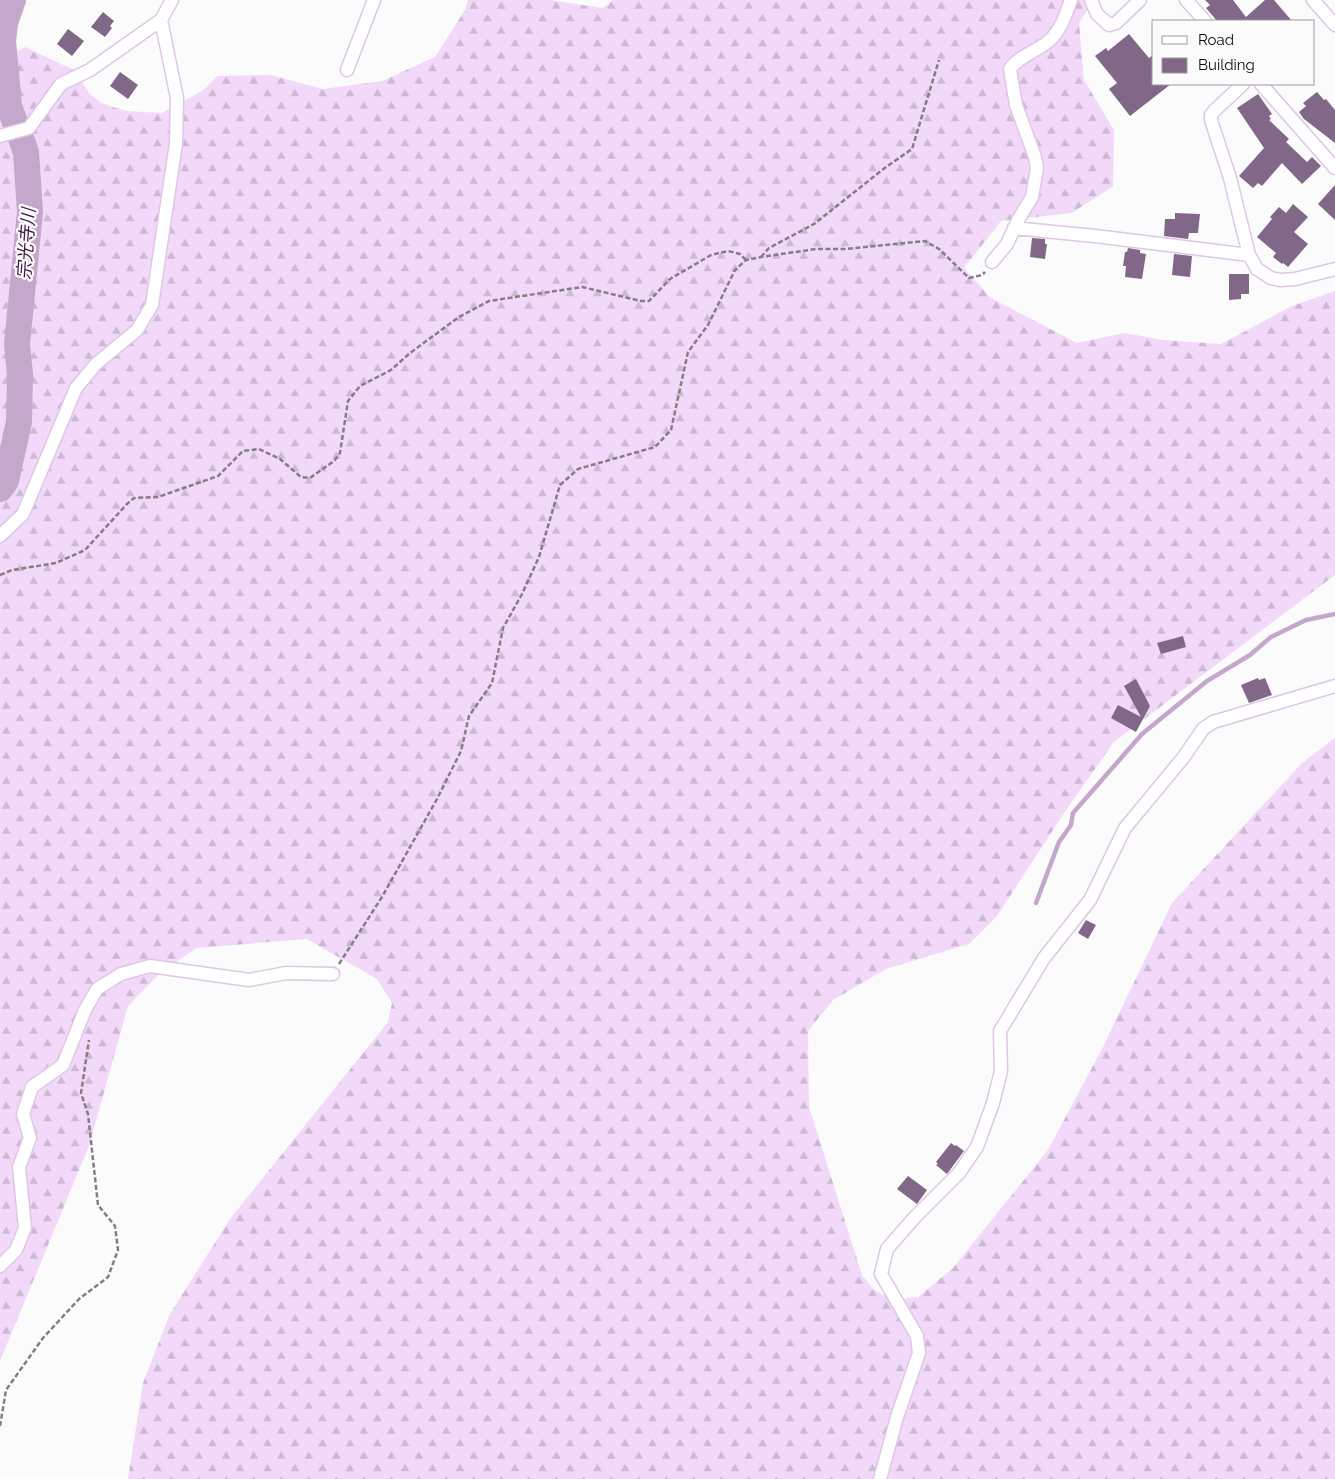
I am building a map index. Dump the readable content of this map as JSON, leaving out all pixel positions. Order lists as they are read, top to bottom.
{
  "water": ["宗光寺川"],
  "legend": ["Road", "Building"]
}
